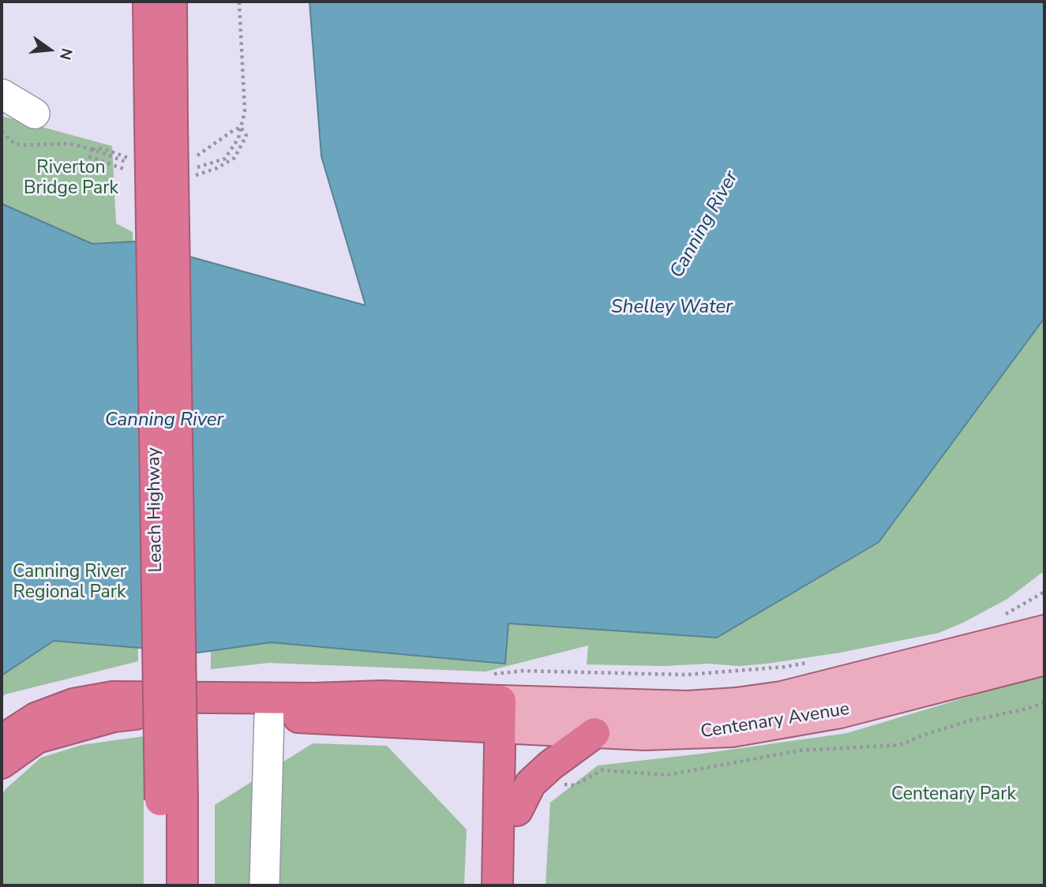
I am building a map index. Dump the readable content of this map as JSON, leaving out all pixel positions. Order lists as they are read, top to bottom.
{
  "streets": {
    "highway": ["Leach Highway"],
    "main road": ["Centenary Avenue"]
  },
  "water": ["Canning River", "Shelley Water"],
  "parks": ["Riverton Bridge Park", "Canning River Regional Park", "Centenary Park"],
  "north": "right"
}
